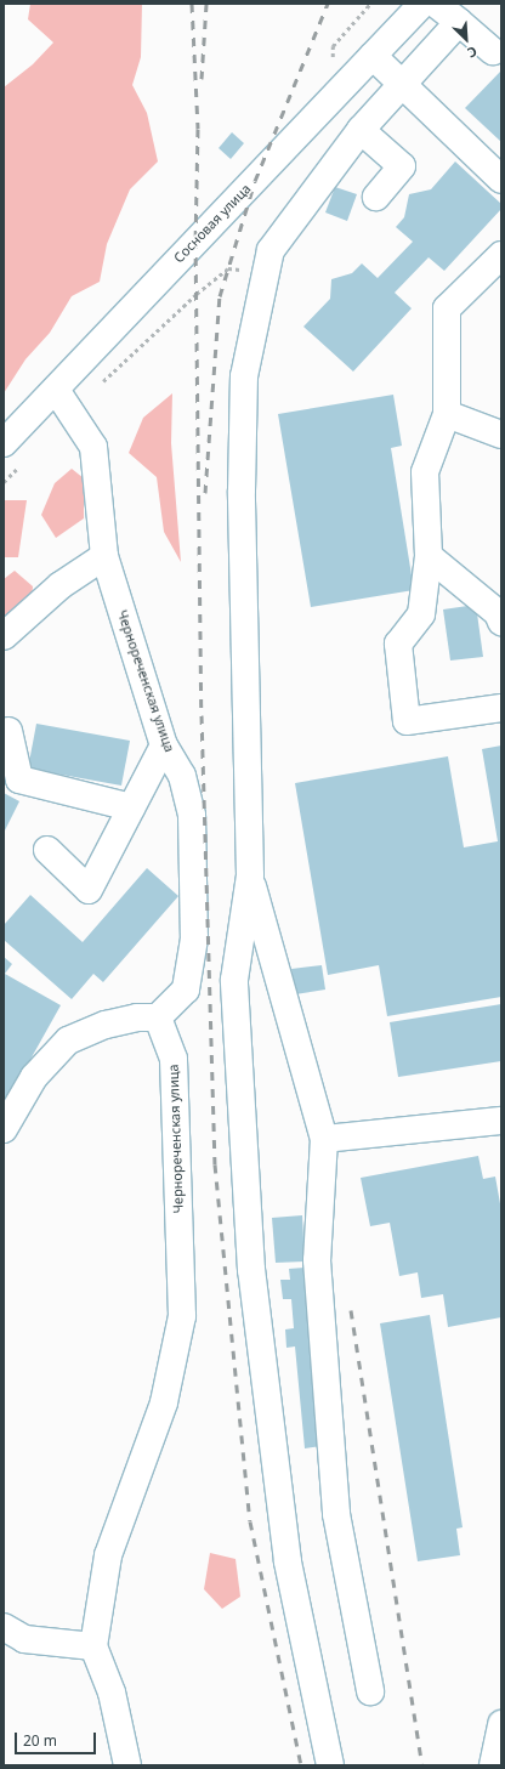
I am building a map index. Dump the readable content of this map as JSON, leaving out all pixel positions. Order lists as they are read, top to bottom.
{
  "streets": {
    "street": ["Сосновая улица", "Чернореченская улица"]
  },
  "crossings": [
    ["Сосновая улица", "Чернореченская улица"]
  ],
  "scale_bar": "20 m",
  "north": "bottom right"
}
